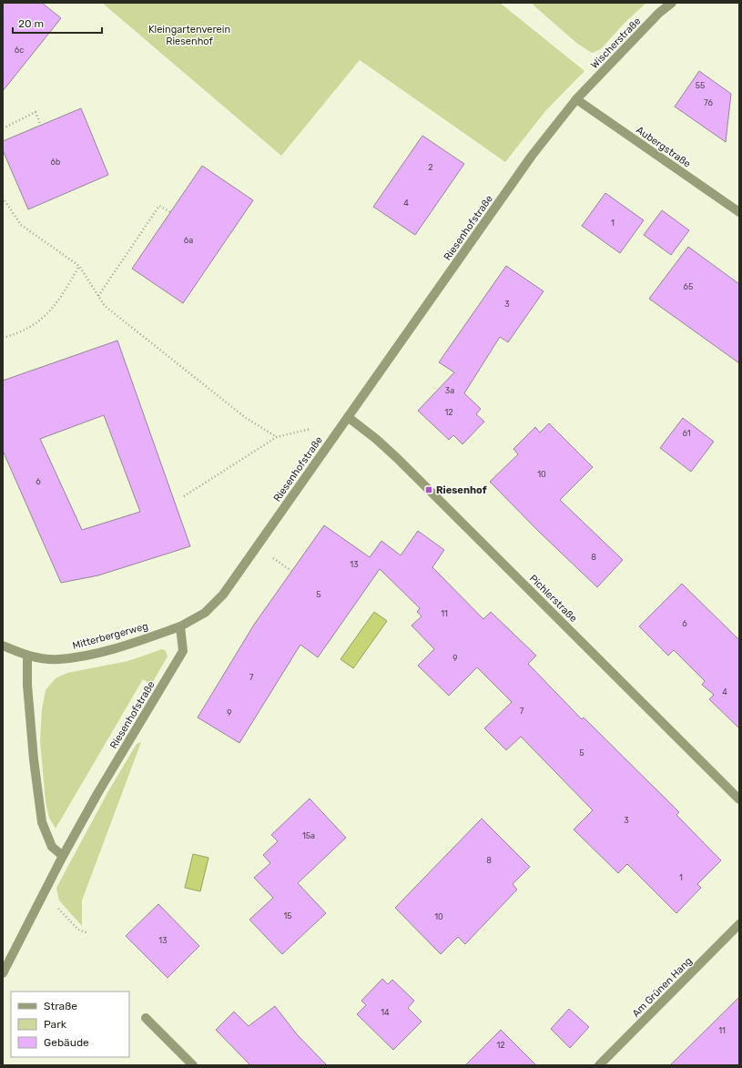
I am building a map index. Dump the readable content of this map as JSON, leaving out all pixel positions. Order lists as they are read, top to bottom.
{
  "streets": {
    "street": [
      "Wischerstraße",
      "Aubergstraße",
      "Riesenhofstraße",
      "Pichlerstraße",
      "Mitterbergerweg",
      "Am Grünen Hang"
    ]
  },
  "crossings": [
    ["Wischerstraße", "Aubergstraße"],
    ["Wischerstraße", "Riesenhofstraße"],
    ["Aubergstraße", "Riesenhofstraße"],
    ["Riesenhofstraße", "Pichlerstraße"],
    ["Riesenhofstraße", "Mitterbergerweg"]
  ],
  "parks": ["Kleingartenverein Riesenhof"],
  "places": {
    "transit": ["Riesenhof"]
  },
  "house_numbers": [
    "6c",
    "55",
    "76",
    "6b",
    "2",
    "4",
    "1",
    "6a",
    "65",
    "3",
    "3a",
    "12",
    "61",
    "10",
    "6",
    "8",
    "13",
    "5",
    "11",
    "6",
    "9",
    "7",
    "4",
    "7",
    "9",
    "5",
    "3",
    "15a",
    "8",
    "1",
    "15",
    "10",
    "13",
    "14",
    "11",
    "12"
  ],
  "legend": ["Straße", "Park", "Gebäude"],
  "scale_bar": "20 m"
}
